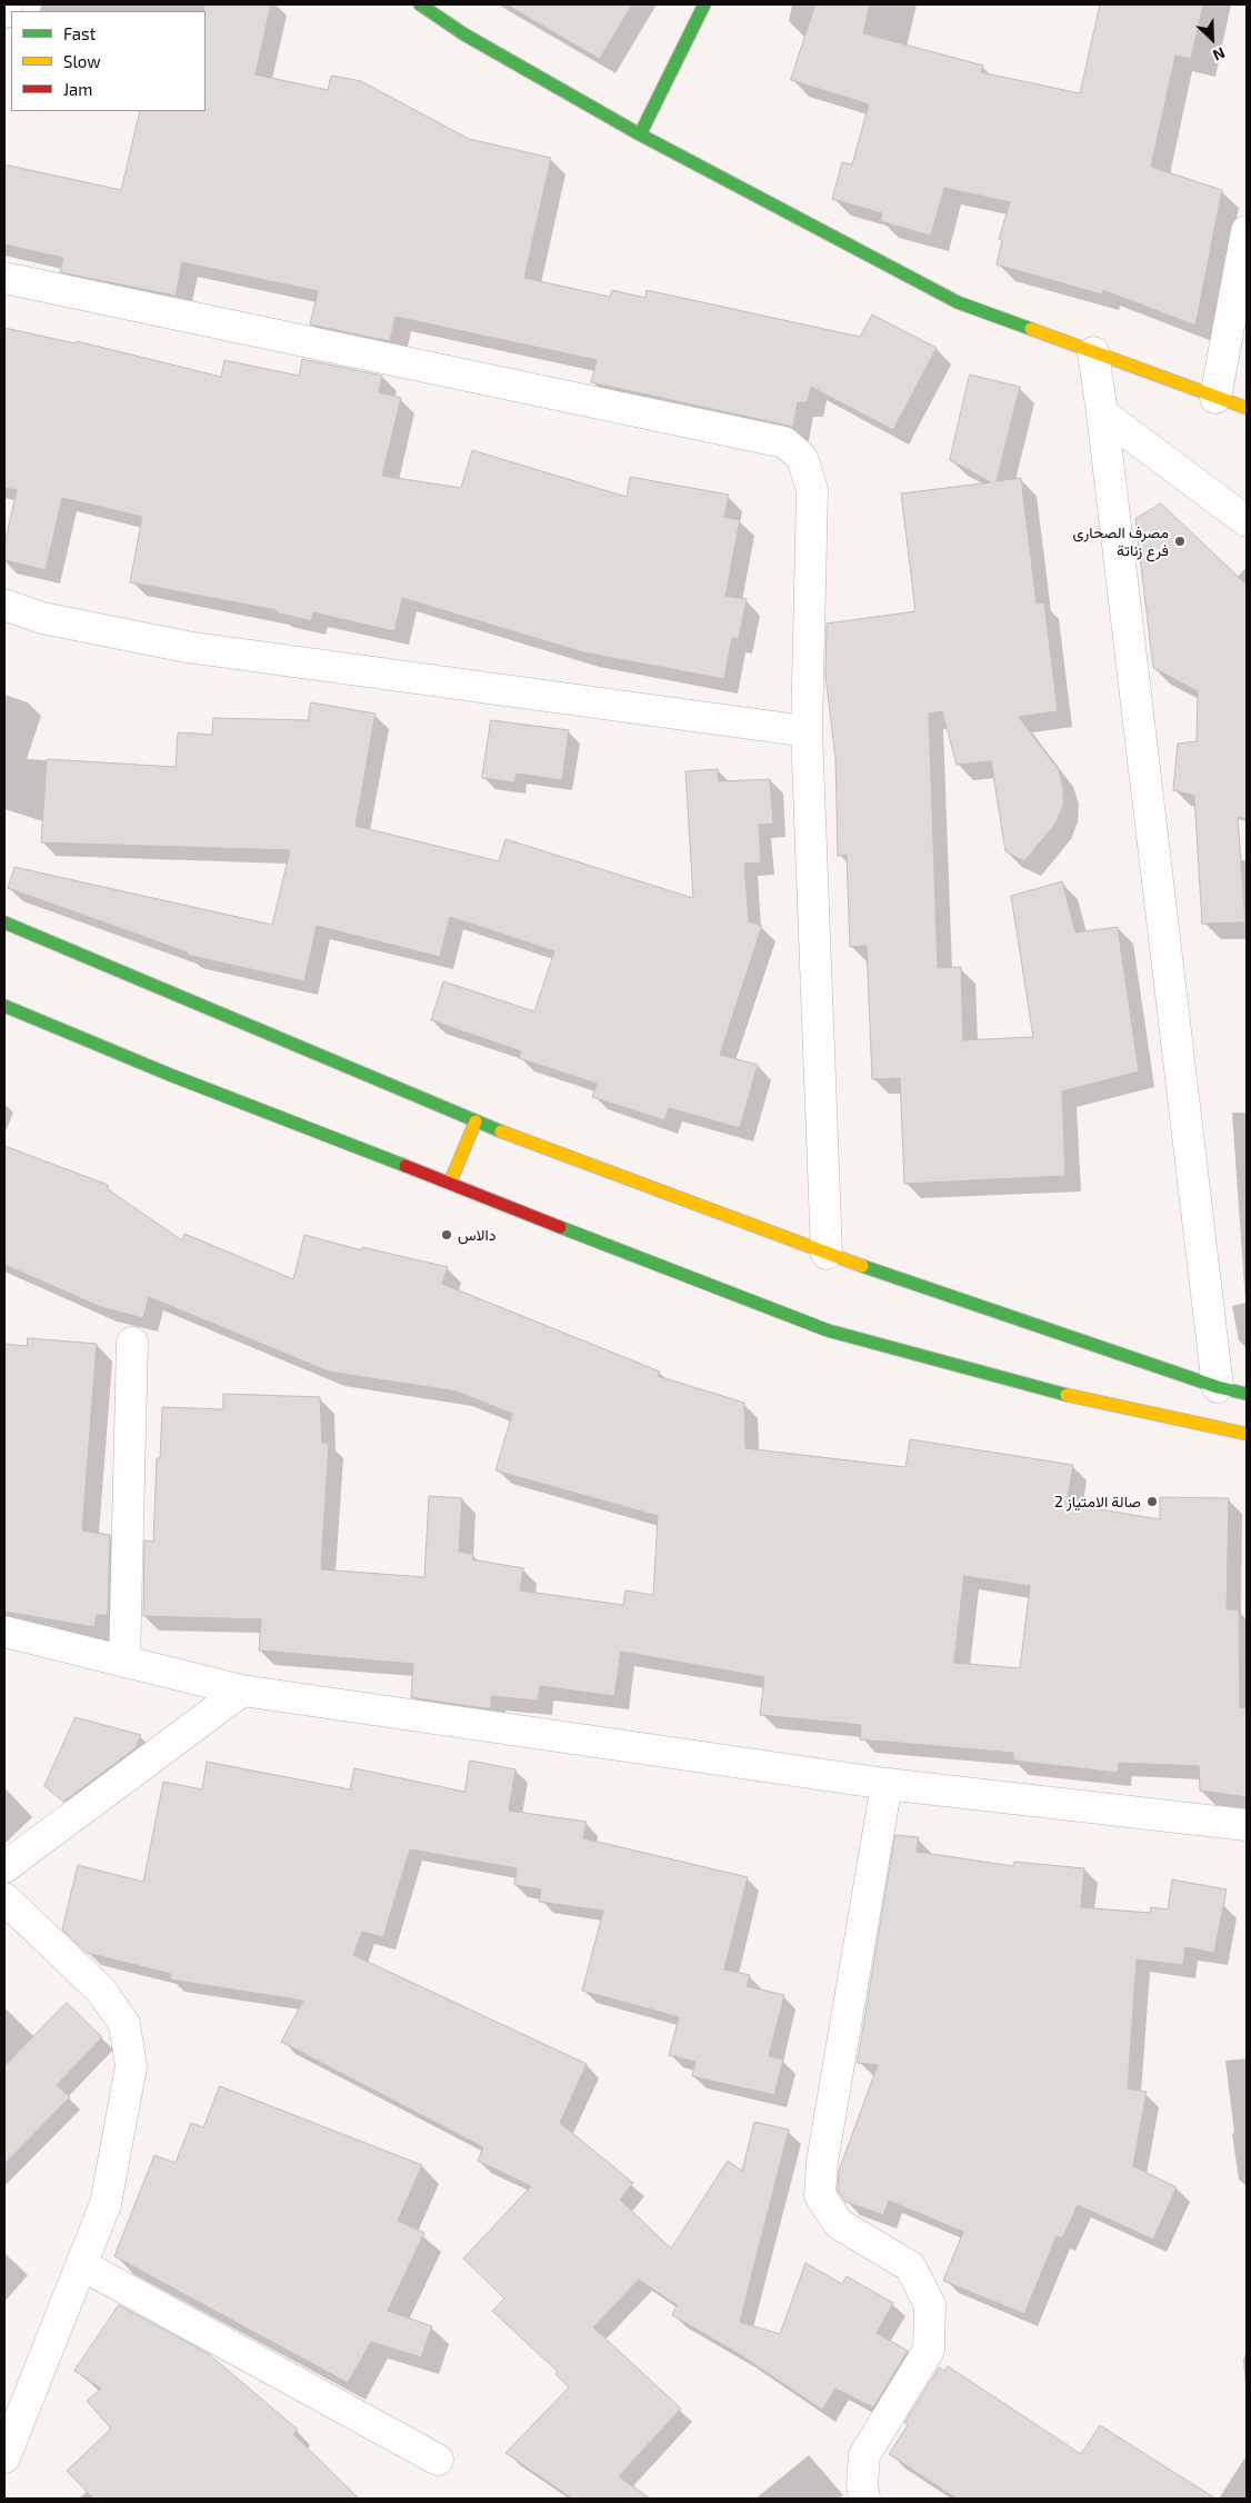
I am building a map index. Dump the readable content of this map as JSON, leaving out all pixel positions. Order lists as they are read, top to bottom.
{
  "places": ["مصرف الصحارى فرع زناتة", "دالاس", "صالة الامتياز 2"],
  "legend": ["Fast", "Slow", "Jam"],
  "north": "bottom right"
}
